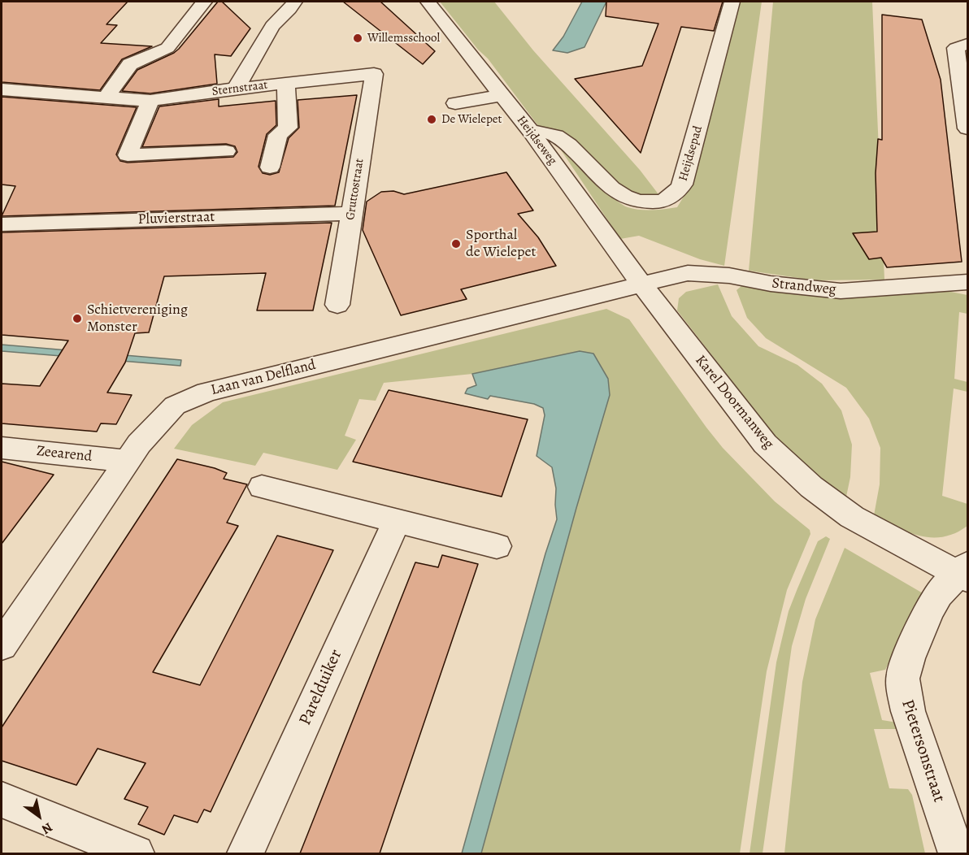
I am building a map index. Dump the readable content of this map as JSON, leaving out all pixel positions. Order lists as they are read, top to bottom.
{
  "streets": {
    "street": [
      "Sternstraat",
      "Heijdseweg",
      "Heijdsepad",
      "Gruttostraat",
      "Pluvierstraat",
      "Strandweg",
      "Laan van Delfland",
      "Karel Doormanweg",
      "Zeearend",
      "Parelduiker",
      "Pietersonstraat"
    ]
  },
  "crossings": [
    ["Sternstraat", "Gruttostraat"],
    ["Heijdseweg", "Heijdsepad"],
    ["Heijdseweg", "Strandweg"],
    ["Heijdseweg", "Laan van Delfland"],
    ["Heijdseweg", "Karel Doormanweg"],
    ["Gruttostraat", "Pluvierstraat"],
    ["Strandweg", "Laan van Delfland"],
    ["Strandweg", "Karel Doormanweg"],
    ["Laan van Delfland", "Karel Doormanweg"],
    ["Laan van Delfland", "Zeearend"],
    ["Karel Doormanweg", "Pietersonstraat"]
  ],
  "places": [
    "Willemsschool",
    "De Wielepet",
    "Sporthal de Wielepet",
    "Schietvereniging Monster"
  ],
  "north": "bottom right"
}
